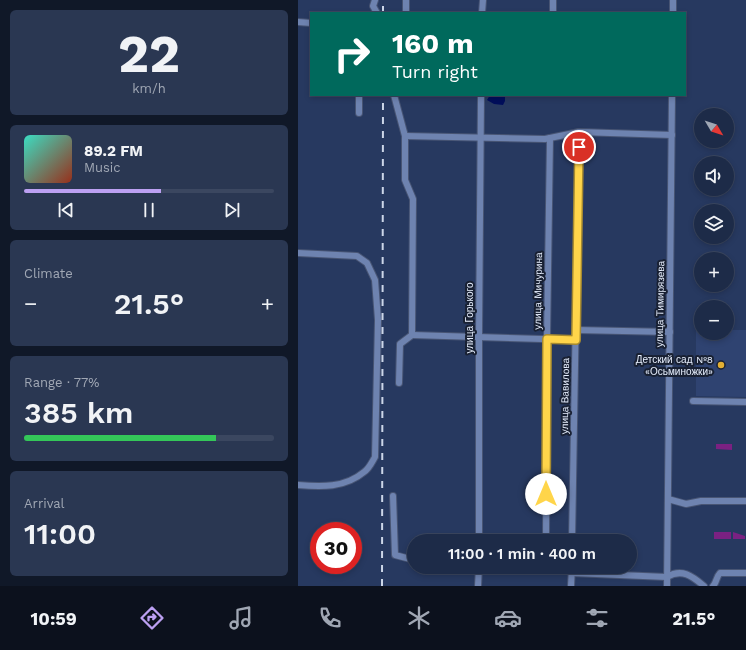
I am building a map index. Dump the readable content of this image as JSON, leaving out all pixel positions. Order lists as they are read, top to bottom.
{
  "streets": {
    "street": [
      "улица Мичурина",
      "улица Тимирязева",
      "улица Горького",
      "улица Вавилова"
    ]
  },
  "places": ["Детский сад №8 «Осьминожки»"],
  "north": "bottom right",
  "page": {
    "tile": [
      ["22", "km/h"],
      "Climate",
      ["Range · 77%", "385 km"],
      ["Arrival", "11:00"]
    ],
    "turn": ["160 m", "Turn right"],
    "map_buttons": ["+", "−"],
    "song": ["89.2 FM", "Music"],
    "heat": ["−", "21.5°", "+"],
    "limit": "30",
    "trip": "11:00 · 1 min · 400 m",
    "tabs": ["10:59", "21.5°"]
  }
}
